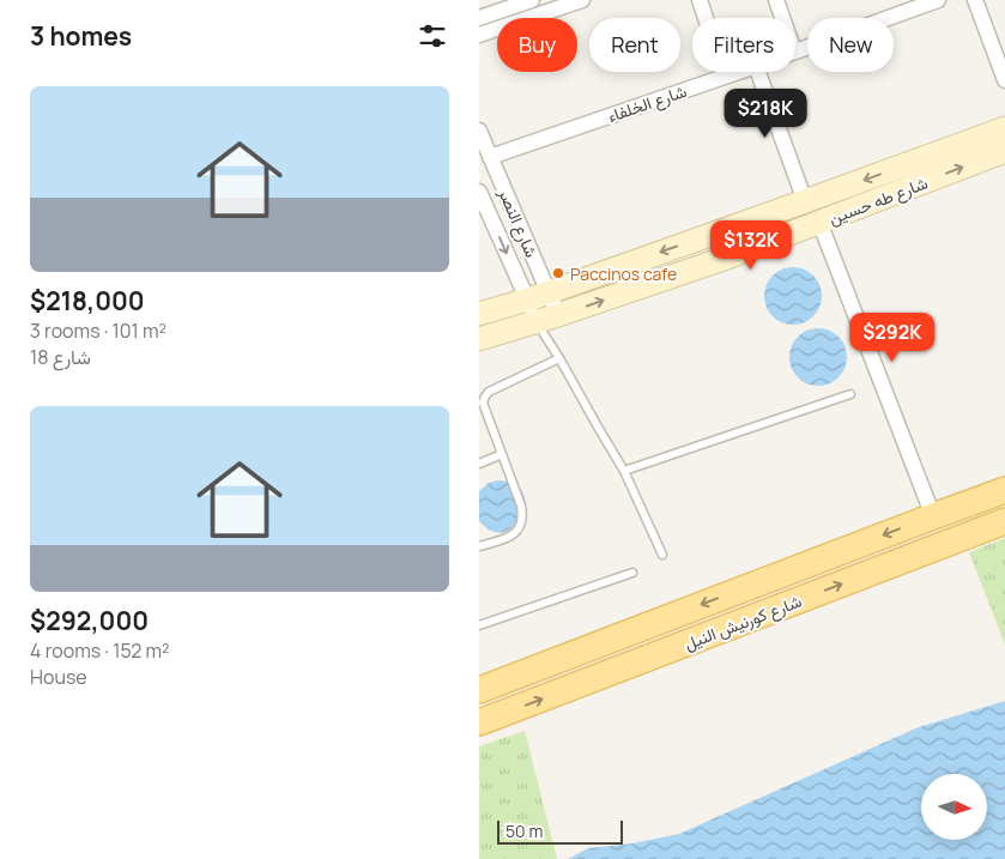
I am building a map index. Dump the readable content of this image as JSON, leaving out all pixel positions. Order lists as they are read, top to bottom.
{
  "streets": {
    "main road": ["شارع طه حسين", "شارع كورنيش النيل"],
    "street": ["شارع الخلفاء", "شارع النصر"]
  },
  "crossings": [
    ["شارع الخلفاء", "شارع النصر"],
    ["شارع طه حسين", "شارع النصر"]
  ],
  "places": ["Paccinos cafe"],
  "scale_bar": "50 m",
  "north": "right",
  "page": {
    "heading": "3 homes",
    "chip": [
      "Buy",
      "Rent",
      "Filters",
      "New"
    ],
    "list": [
      {
        "name": "$218,000",
        "note": "3 rooms · 101 m² · شارع 18"
      },
      {
        "name": "$292,000",
        "note": "4 rooms · 152 m² · House"
      }
    ],
    "price": ["$218K", "$132K", "$292K"],
    "scale": "50 m"
  }
}
